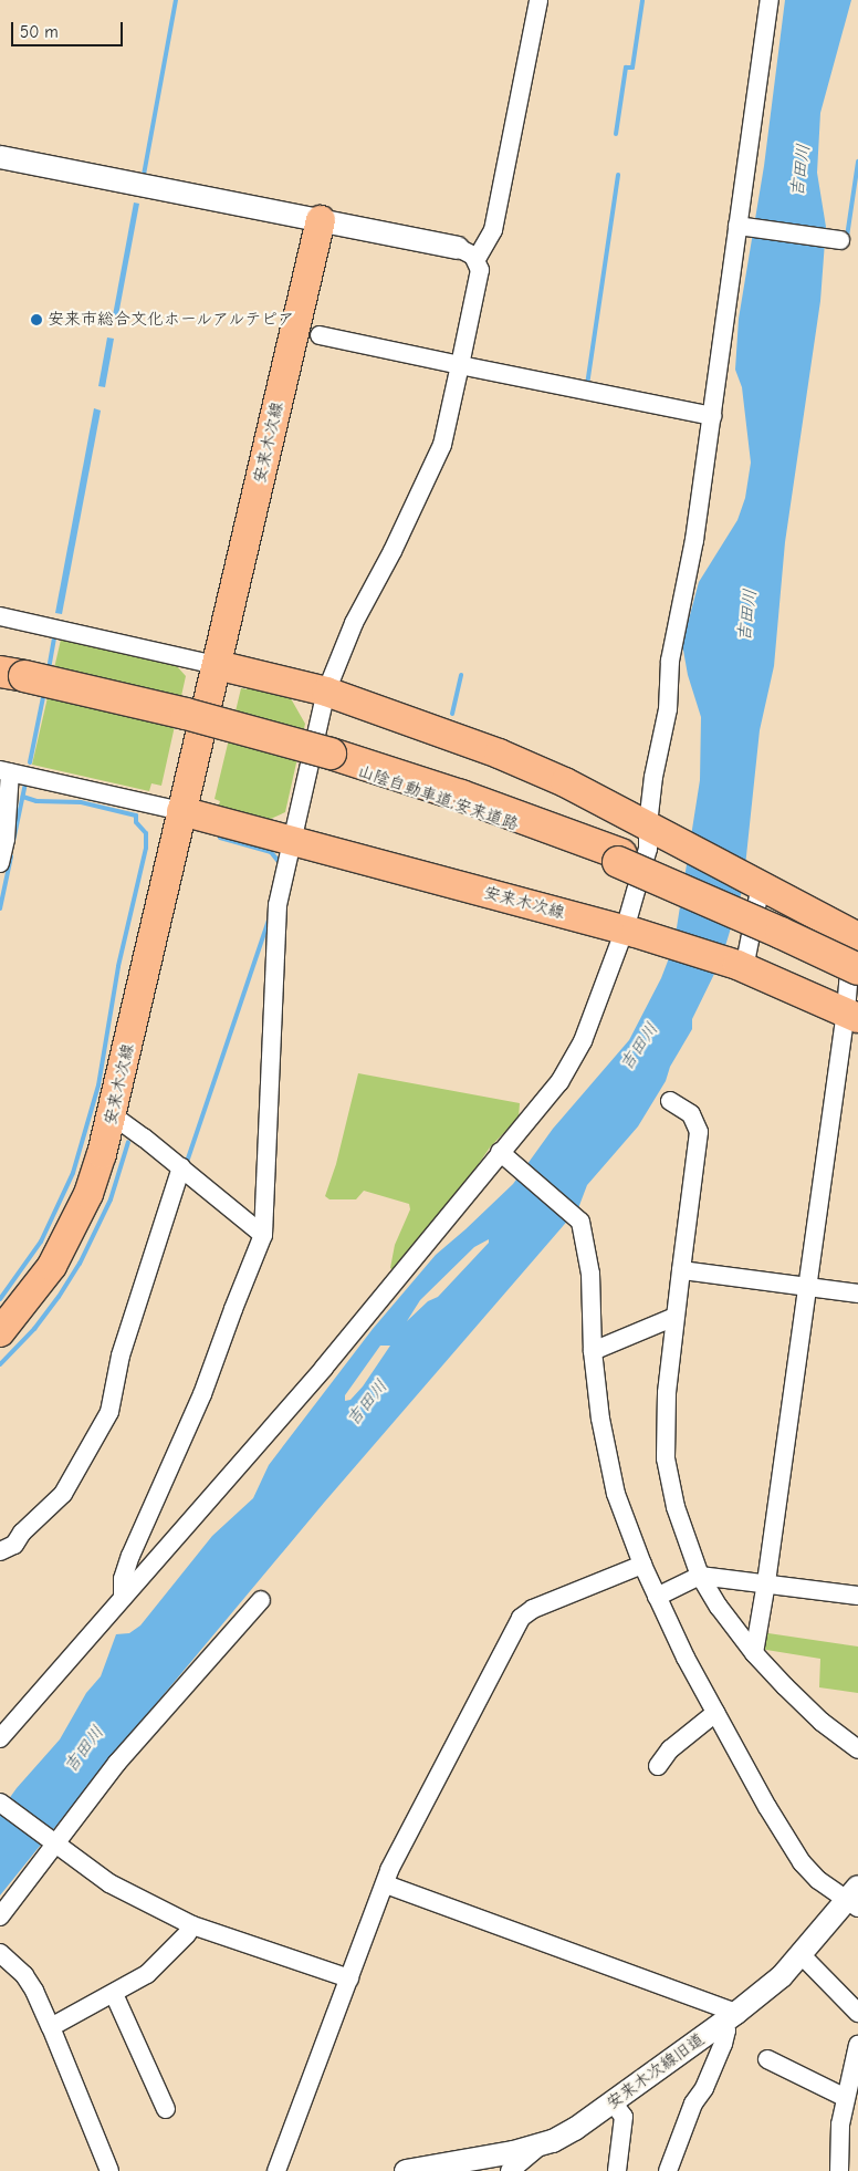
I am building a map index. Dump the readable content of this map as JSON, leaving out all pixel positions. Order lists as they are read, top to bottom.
{
  "streets": {
    "highway": ["山陰自動車道;安来道路"],
    "main road": ["安来木次線"],
    "street": ["安来木次線旧道"]
  },
  "water": ["吉田川"],
  "places": ["安来市総合文化ホールアルテピア"],
  "scale_bar": "50 m"
}
